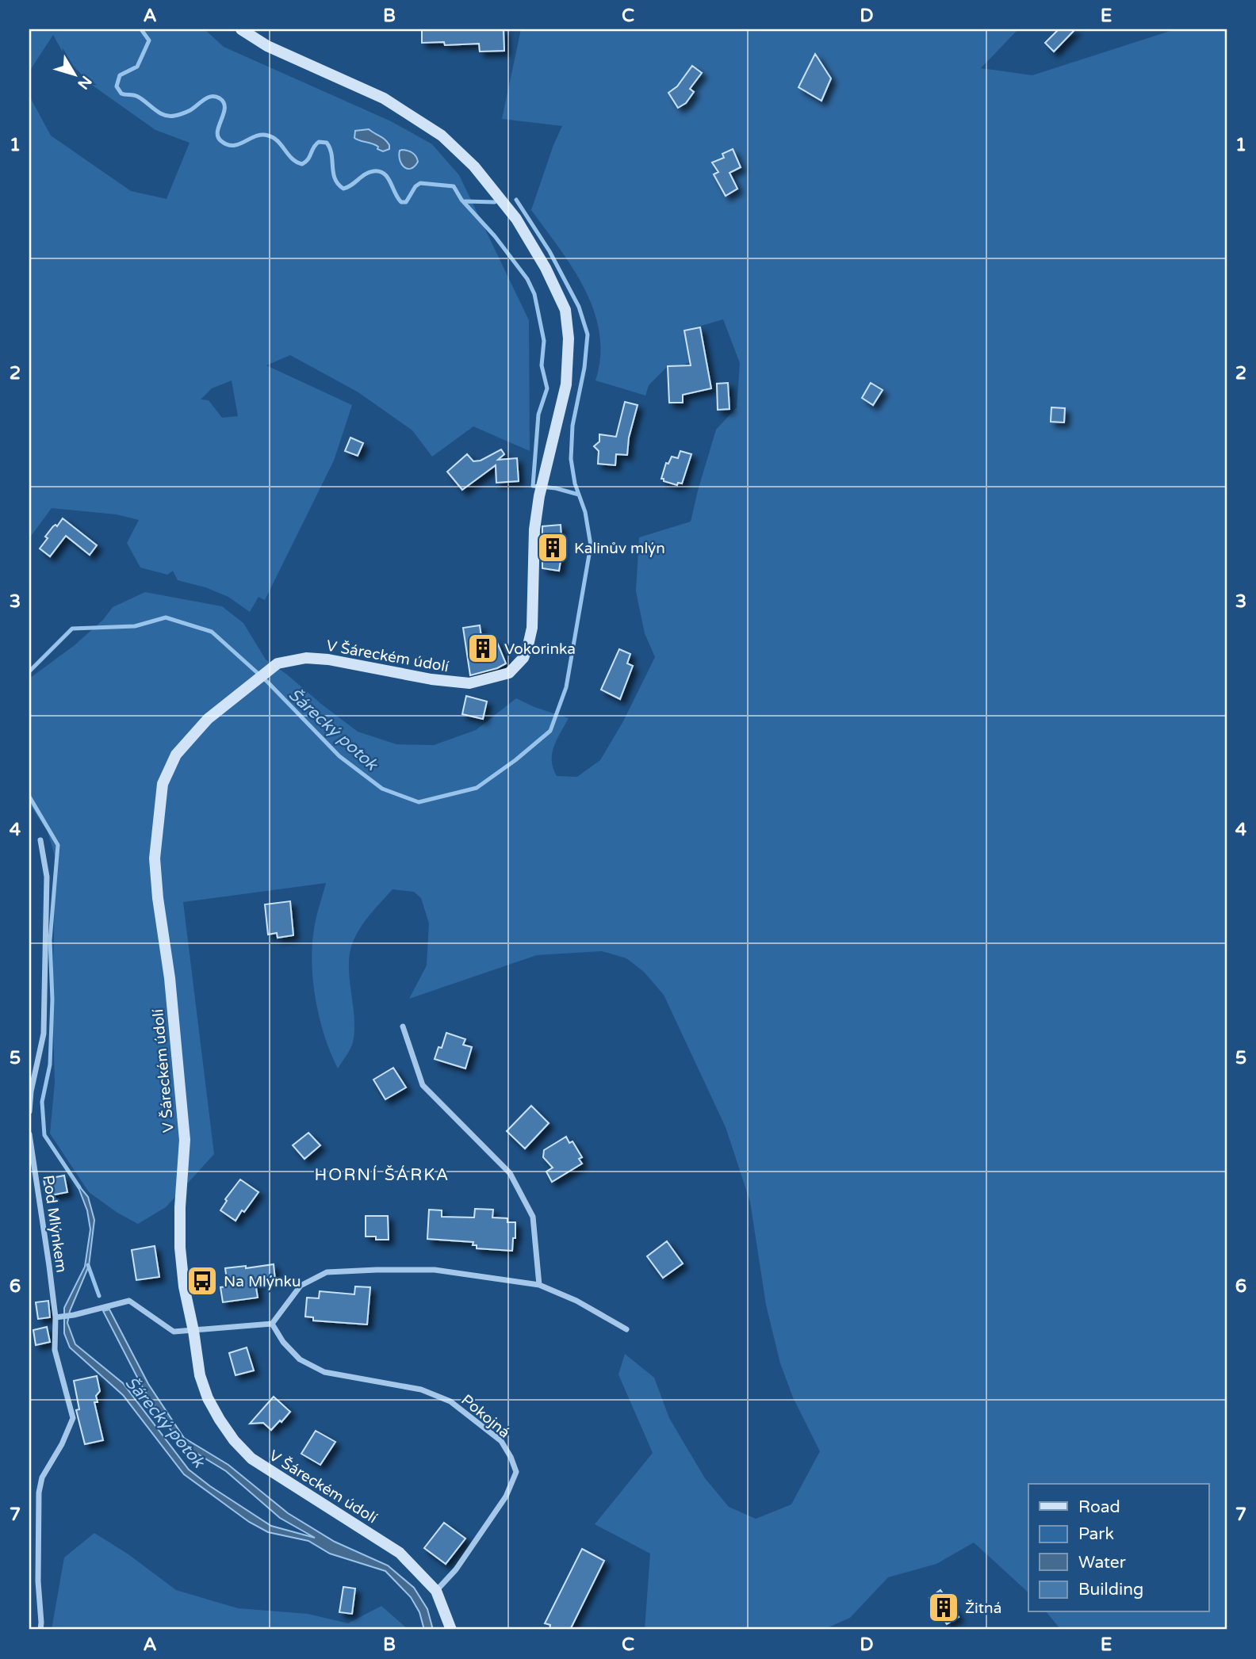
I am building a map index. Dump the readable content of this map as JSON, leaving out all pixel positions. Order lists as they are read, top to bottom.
{
  "streets": {
    "street": ["V Šáreckém údolí", "Pod Mlýnkem", "Pokojná"]
  },
  "crossings": [
    ["V Šáreckém údolí", "Pokojná"]
  ],
  "districts": ["HORNÍ ŠÁRKA"],
  "water": ["Šárecký potok"],
  "places": {
    "building": ["Kalinův mlýn", "Vokorinka", "Žitná"],
    "bus stop": ["Na Mlýnku"]
  },
  "legend": [
    "Road",
    "Park",
    "Water",
    "Building"
  ],
  "north": "bottom right",
  "grid": {
    "columns": [
      "A",
      "B",
      "C",
      "D",
      "E"
    ],
    "rows": [
      "1",
      "2",
      "3",
      "4",
      "5",
      "6",
      "7"
    ]
  }
}
